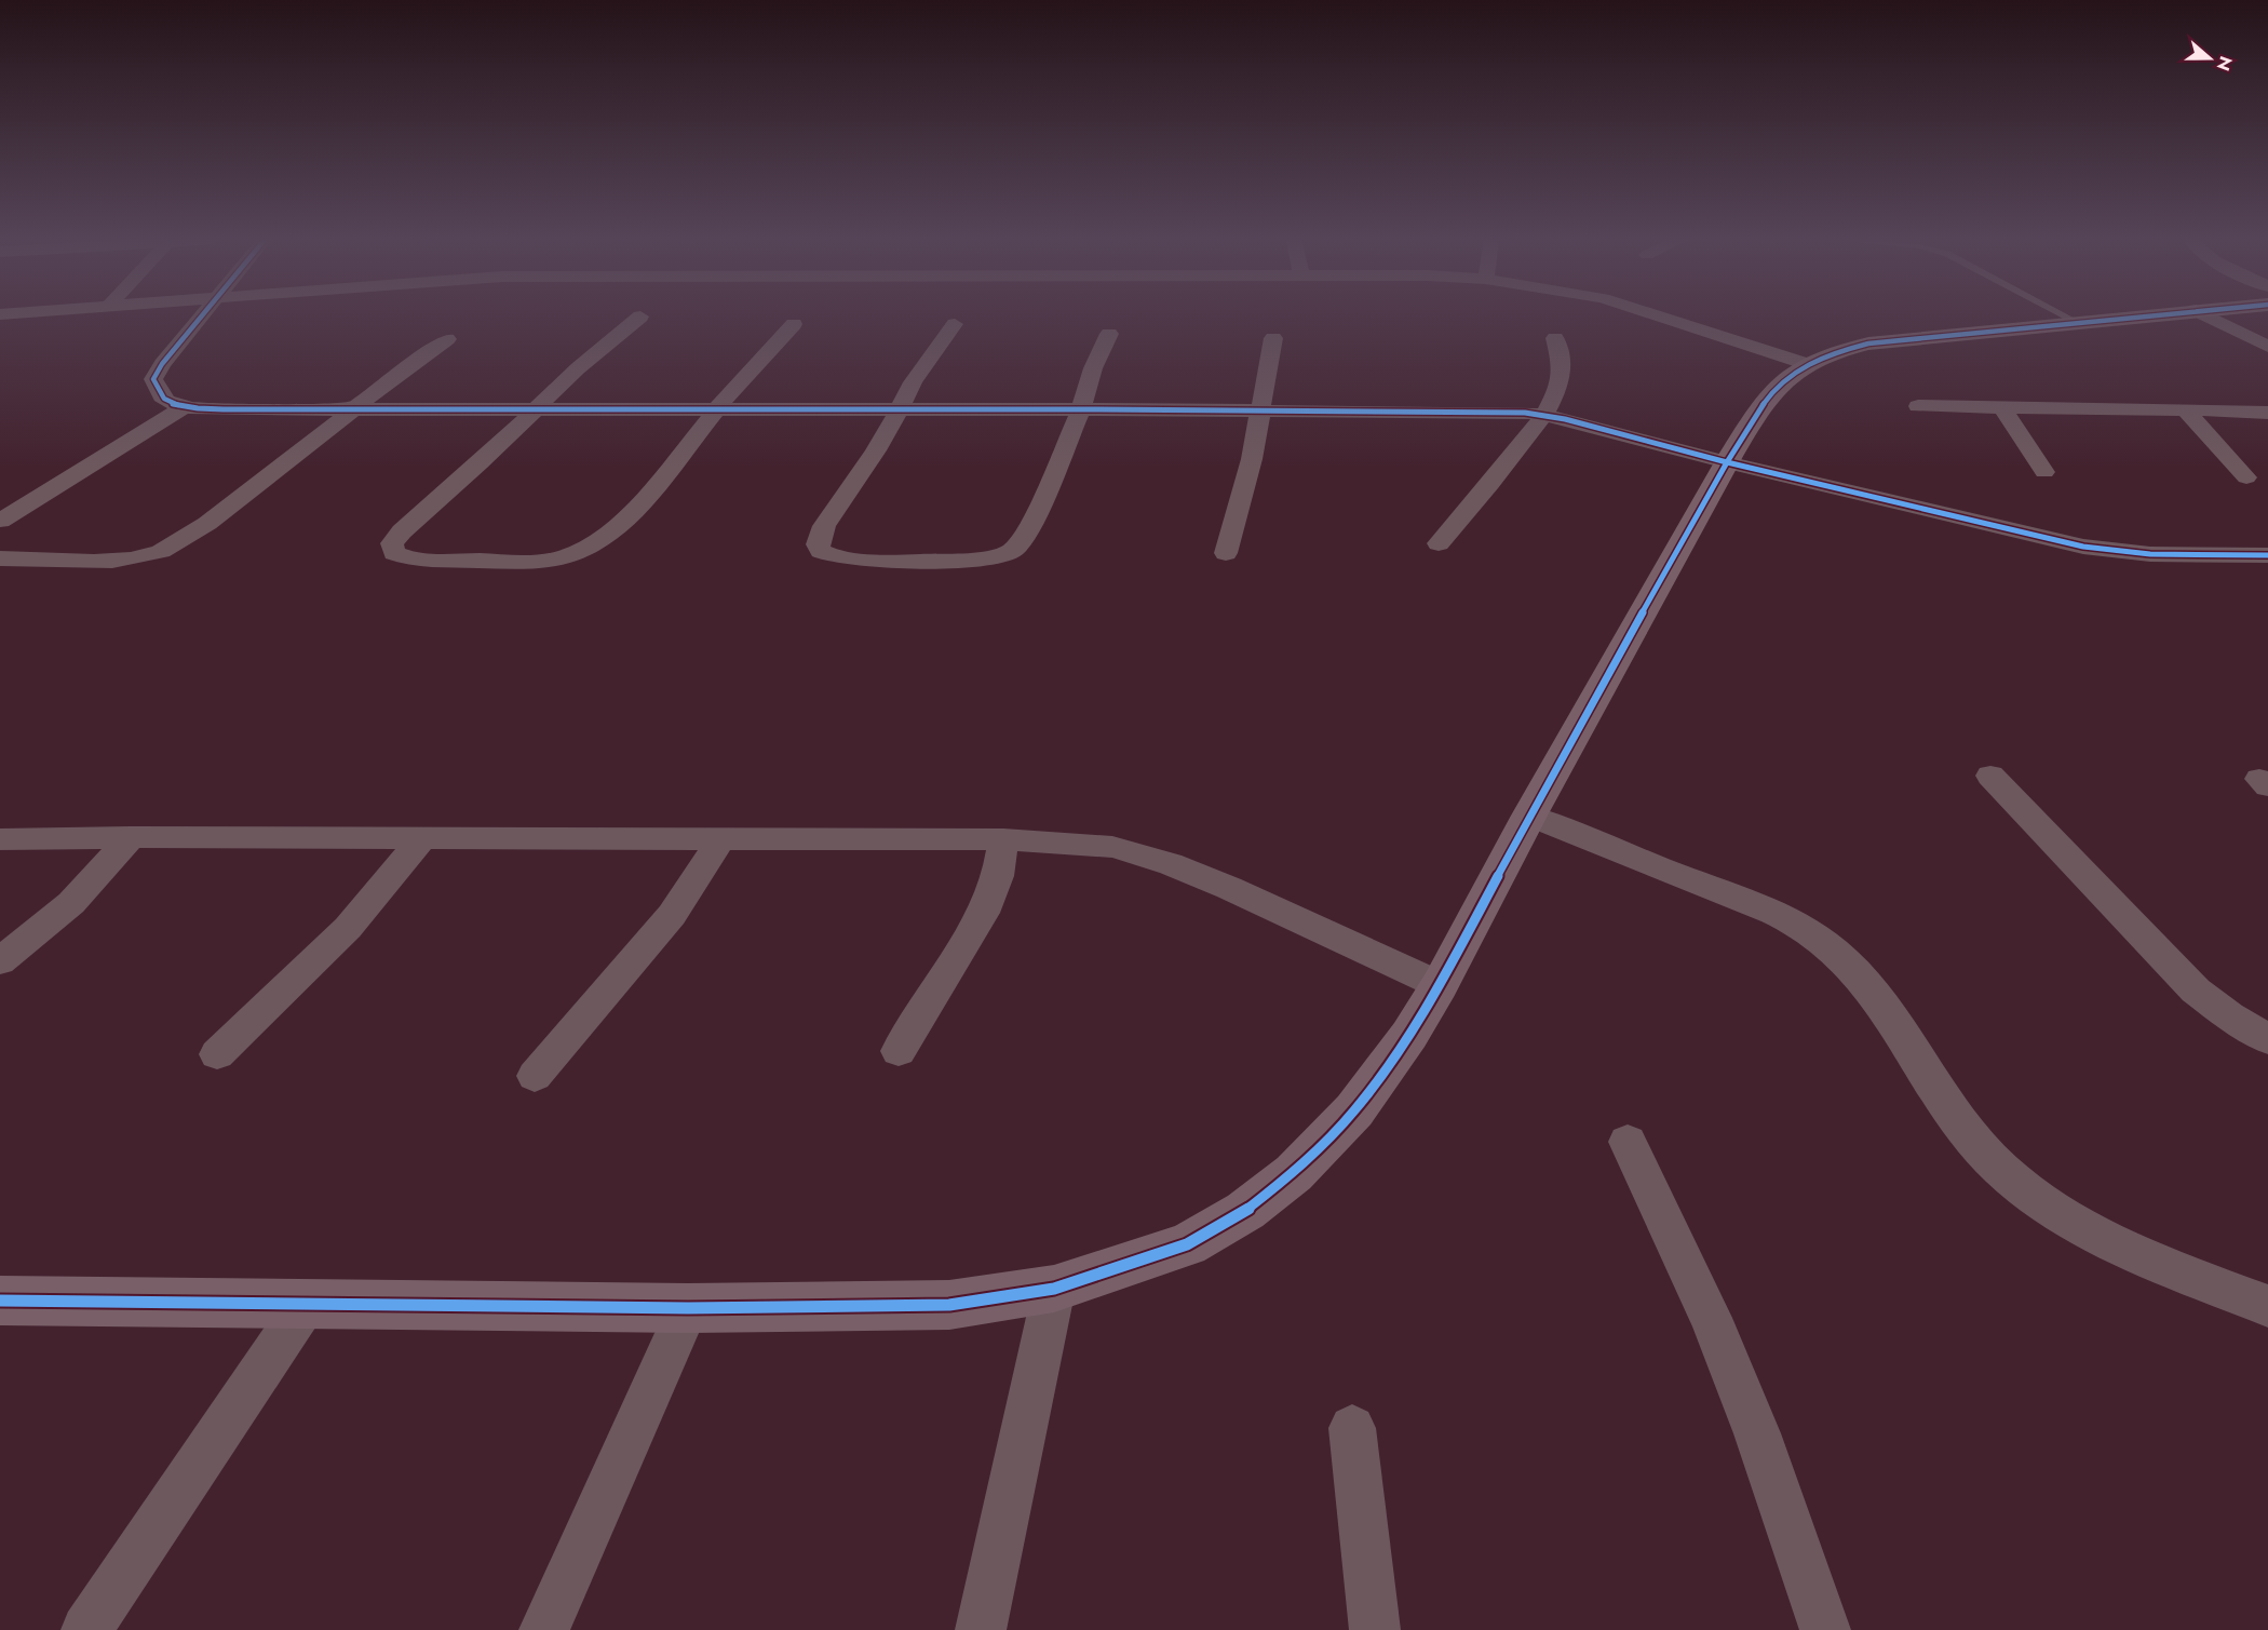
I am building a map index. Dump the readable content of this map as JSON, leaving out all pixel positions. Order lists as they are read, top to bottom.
{
  "north": "right"
}
